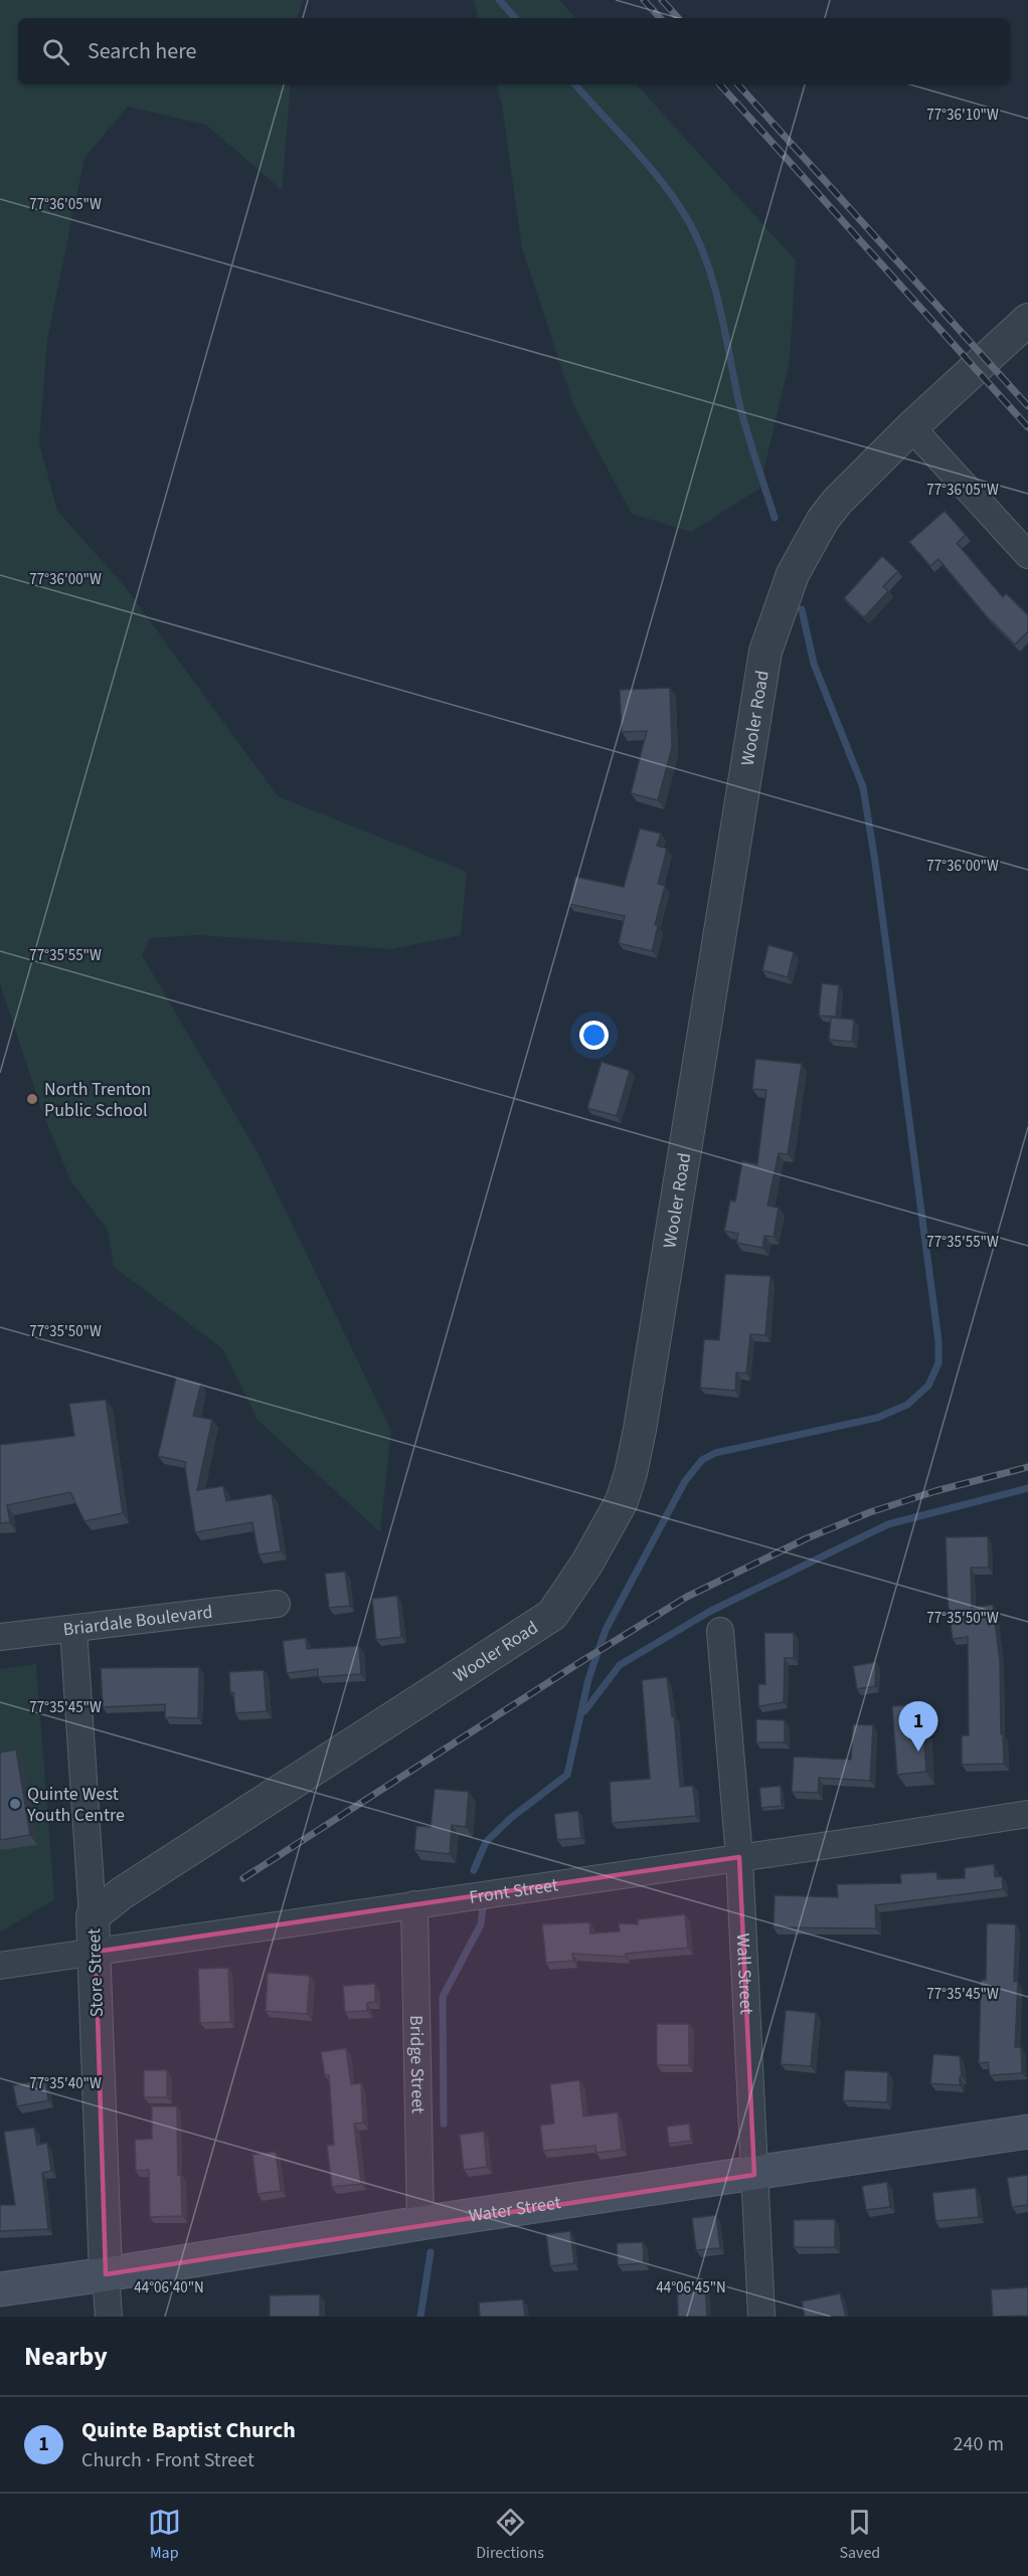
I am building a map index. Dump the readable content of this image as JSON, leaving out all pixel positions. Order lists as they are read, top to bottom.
{
  "streets": {
    "main road": ["Water Street"],
    "street": [
      "Wooler Road",
      "Briardale Boulevard",
      "Front Street",
      "Store Street",
      "Wall Street",
      "Bridge Street"
    ]
  },
  "crossings": [
    ["Wooler Road", "Store Street"],
    ["Briardale Boulevard", "Store Street"],
    ["Front Street", "Store Street"],
    ["Front Street", "Wall Street"],
    ["Front Street", "Bridge Street"],
    ["Store Street", "Water Street"],
    ["Wall Street", "Water Street"],
    ["Bridge Street", "Water Street"]
  ],
  "places": ["North Trenton Public School", "Quinte West Youth Centre"],
  "page": {
    "search": "Search here",
    "pins": "1",
    "heading": "Nearby",
    "list": [
      {
        "mark": "1",
        "name": "Quinte Baptist Church",
        "note": "Church · Front Street",
        "value": "240 m"
      }
    ],
    "nav": ["Map", "Directions", "Saved"]
  },
  "coordinates": [
    "77°36'10\"W",
    "77°36'05\"W",
    "77°36'00\"W",
    "77°35'55\"W",
    "77°35'50\"W",
    "77°35'45\"W",
    "77°35'40\"W",
    "44°06'40\"N",
    "44°06'45\"N"
  ]
}
